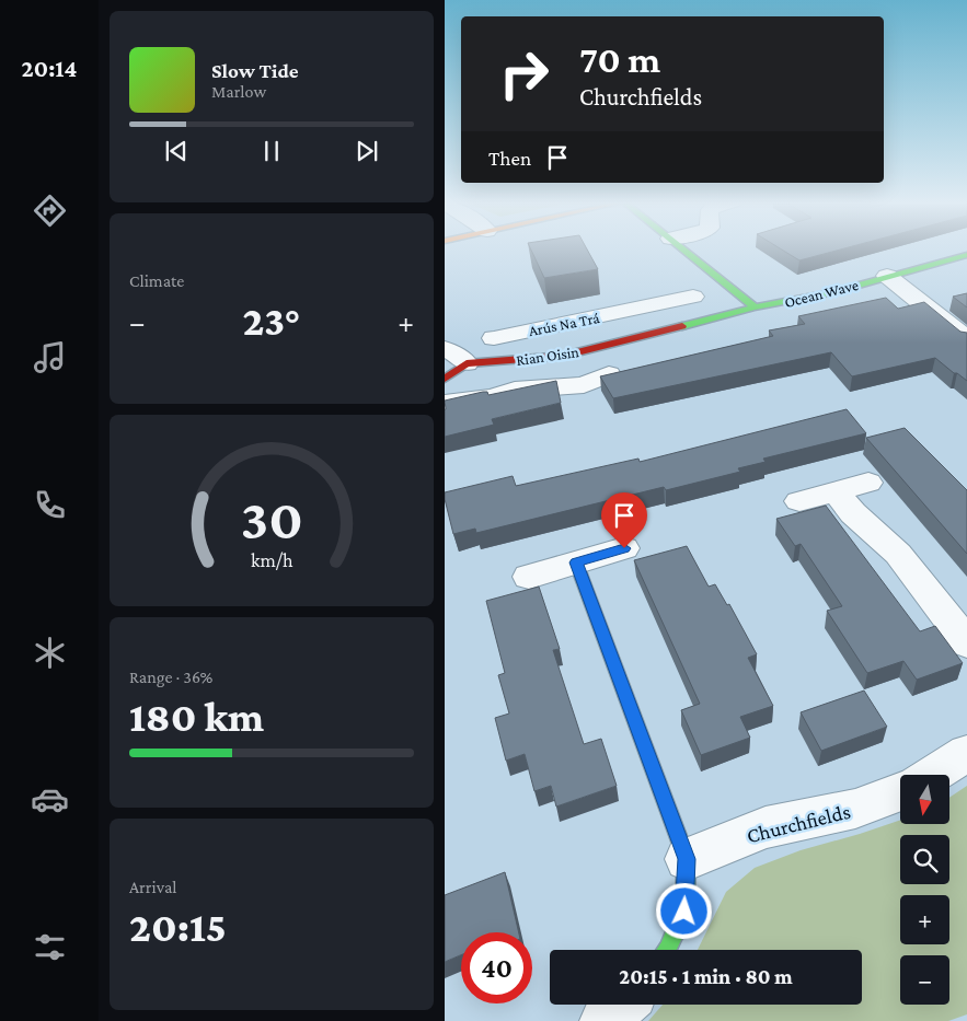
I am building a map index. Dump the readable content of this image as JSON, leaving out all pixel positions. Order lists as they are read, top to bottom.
{
  "streets": {
    "street": [
      "Ocean Wave",
      "Arús Na Trá",
      "Rian Oisin",
      "Churchfields"
    ]
  },
  "crossings": [
    ["Ocean Wave", "Rian Oisin"]
  ],
  "north": "bottom",
  "page": {
    "tabs": "20:14",
    "turn": ["70 m", "Churchfields"],
    "song": ["Slow Tide", "Marlow"],
    "then": "Then",
    "tile": [
      "Climate",
      ["Range · 36%", "180 km"],
      ["Arrival", "20:15"]
    ],
    "heat": ["−", "23°", "+"],
    "map_buttons": ["+", "−"],
    "limit": "40",
    "trip": "20:15 · 1 min · 80 m",
    "gauge": ["30", "km/h"]
  }
}
